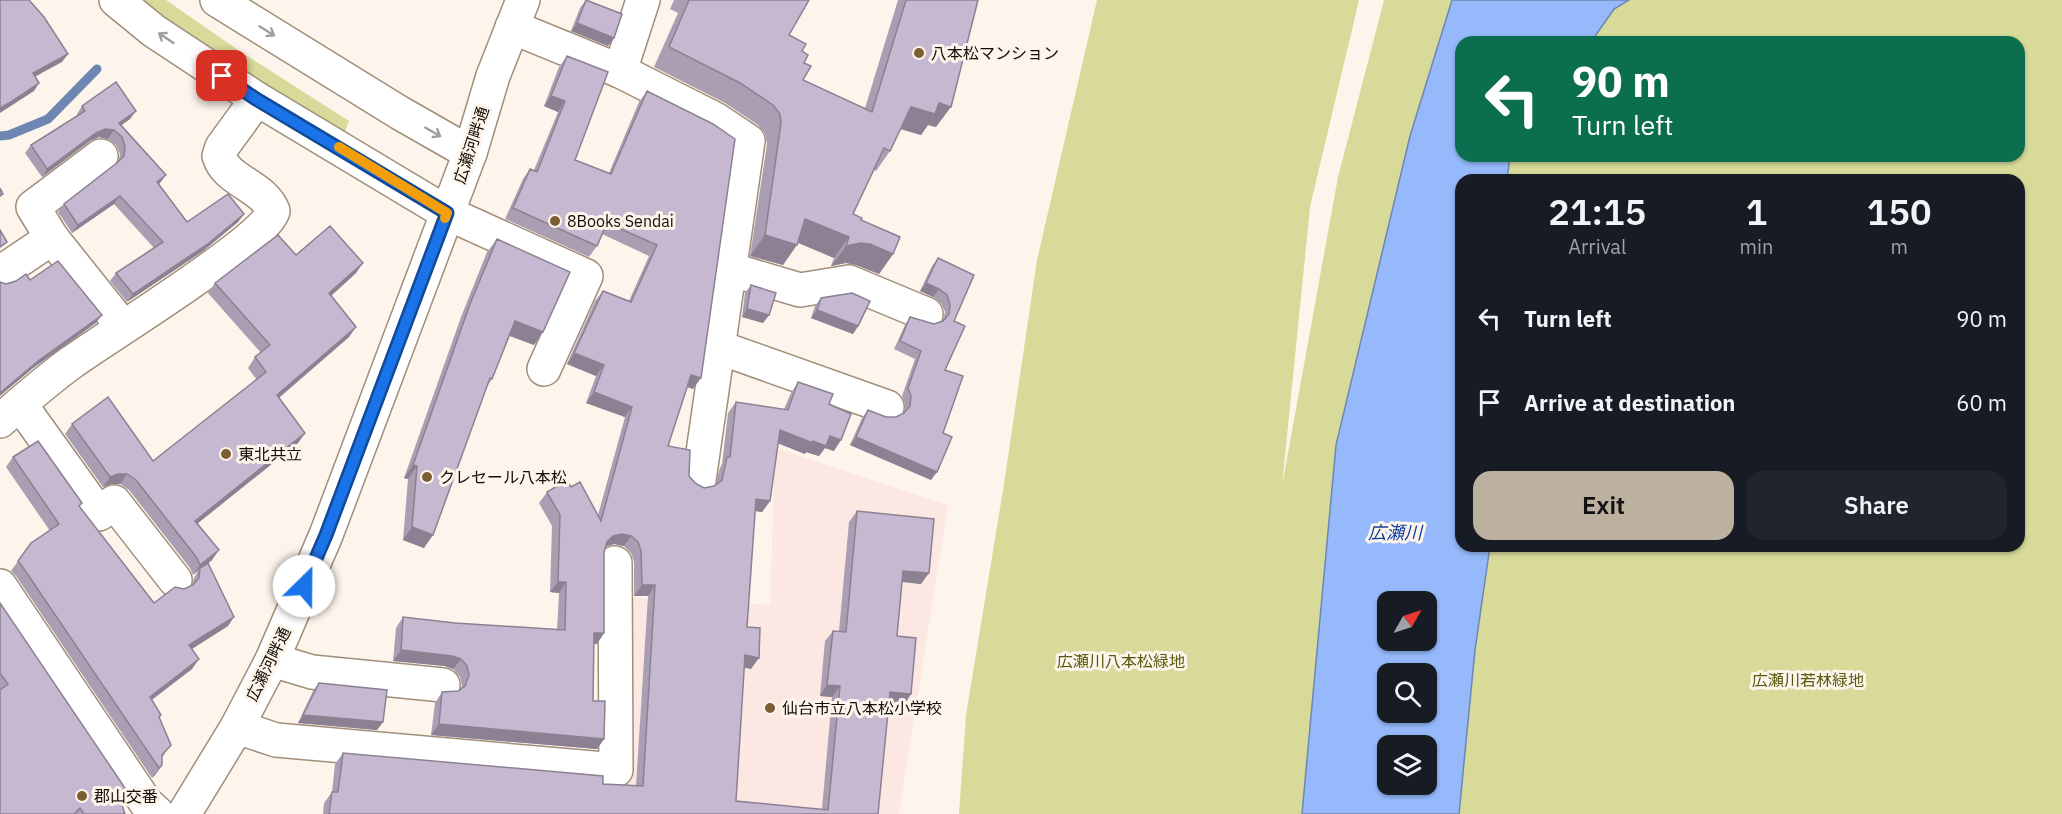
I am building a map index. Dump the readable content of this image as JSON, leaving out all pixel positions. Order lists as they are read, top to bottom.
{
  "streets": {
    "street": ["広瀬河畔通"]
  },
  "water": ["広瀬川"],
  "parks": ["広瀬川八本松緑地", "広瀬川若林緑地"],
  "places": [
    "八本松マンション",
    "8Books Sendai",
    "東北共立",
    "クレセール八本松",
    "仙台市立八本松小学校",
    "郡山交番"
  ],
  "north": "top right",
  "page": {
    "turn": ["90 m", "Turn left"],
    "eta": [
      "21:15",
      "Arrival",
      "1",
      "min",
      "150",
      "m"
    ],
    "list": [
      {
        "name": "Turn left",
        "value": "90 m"
      },
      {
        "name": "Arrive at destination",
        "value": "60 m"
      }
    ],
    "buttons": ["Exit", "Share"]
  }
}
